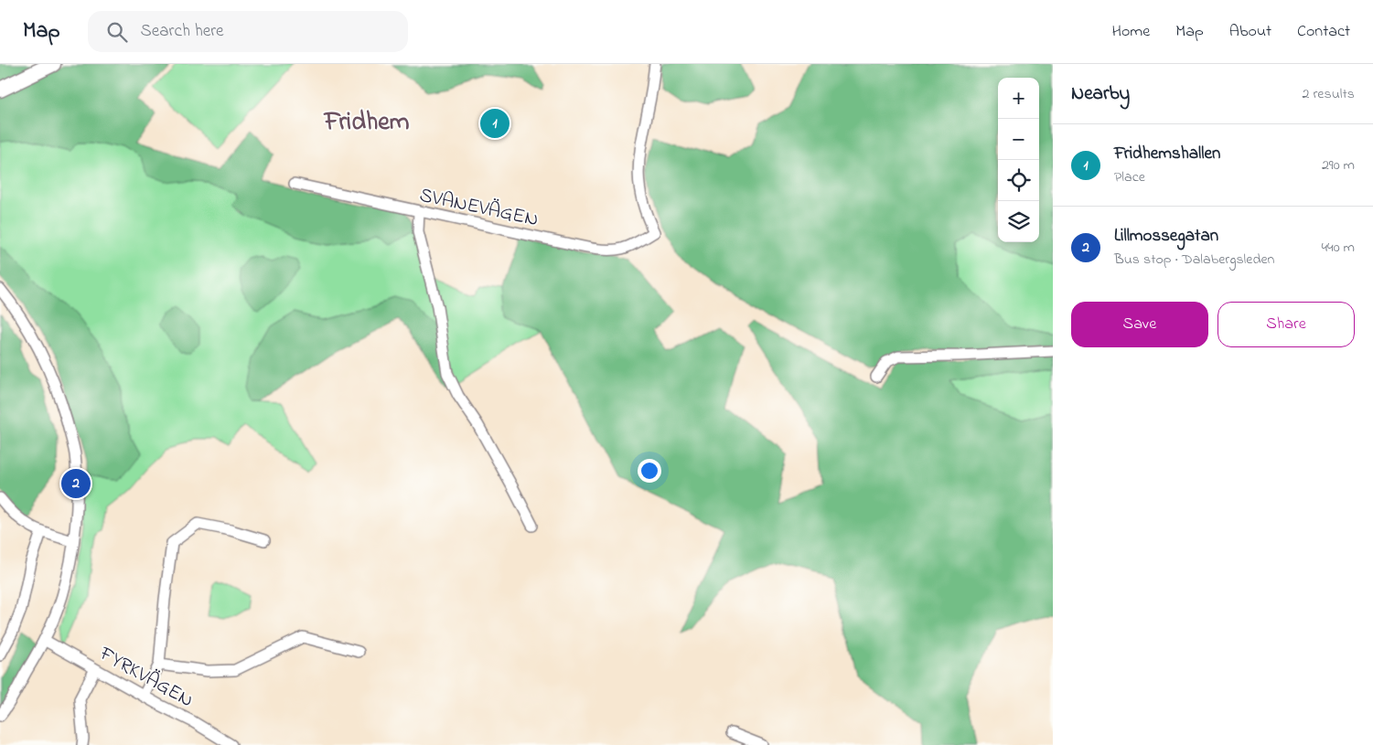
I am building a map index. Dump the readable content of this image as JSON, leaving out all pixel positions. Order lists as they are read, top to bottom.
{
  "streets": {
    "street": ["SVANEVÄGEN", "FYRKVÄGEN"]
  },
  "districts": ["Fridhem"],
  "page": {
    "header": "Map",
    "search": "Search here",
    "nav": [
      "Home",
      "Map",
      "About",
      "Contact"
    ],
    "heading": ["Nearby", "2 results"],
    "map_buttons": ["+", "−"],
    "pins": ["1", "2"],
    "list": [
      {
        "mark": "1",
        "name": "Fridhemshallen",
        "note": "Place",
        "value": "290 m"
      },
      {
        "mark": "2",
        "name": "Lillmossegatan",
        "note": "Bus stop · Dalabergsleden",
        "value": "440 m"
      }
    ],
    "buttons": ["Save", "Share"]
  }
}
